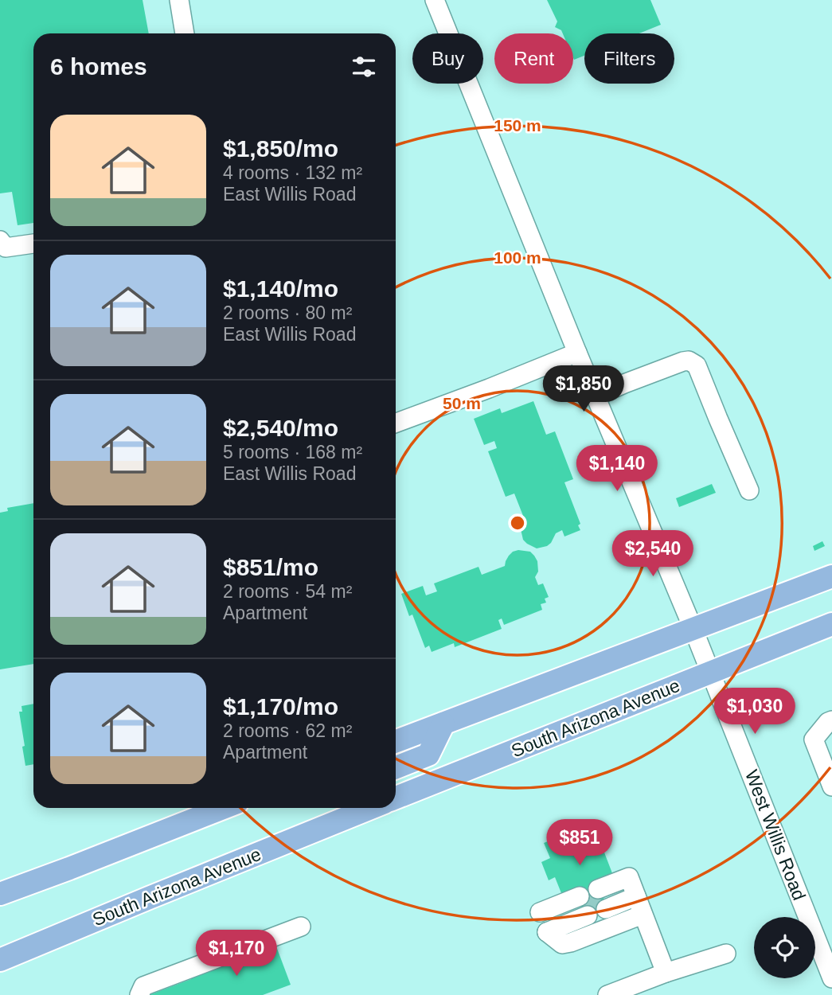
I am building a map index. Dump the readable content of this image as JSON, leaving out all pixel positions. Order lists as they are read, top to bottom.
{
  "streets": {
    "main road": ["South Arizona Avenue"],
    "street": ["West Willis Road"]
  },
  "crossings": [
    ["South Arizona Avenue", "West Willis Road"]
  ],
  "page": {
    "chip": ["Buy", "Rent", "Filters"],
    "heading": "6 homes",
    "list": [
      {
        "name": "$1,850/mo",
        "note": "4 rooms · 132 m² · East Willis Road"
      },
      {
        "name": "$1,140/mo",
        "note": "2 rooms · 80 m² · East Willis Road"
      },
      {
        "name": "$2,540/mo",
        "note": "5 rooms · 168 m² · East Willis Road"
      },
      {
        "name": "$851/mo",
        "note": "2 rooms · 54 m² · Apartment"
      },
      {
        "name": "$1,170/mo",
        "note": "2 rooms · 62 m² · Apartment"
      }
    ],
    "price": [
      "$1,850",
      "$1,140",
      "$2,540",
      "$1,030",
      "$851",
      "$1,170"
    ]
  },
  "rings": ["150 m", "100 m", "50 m"]
}
